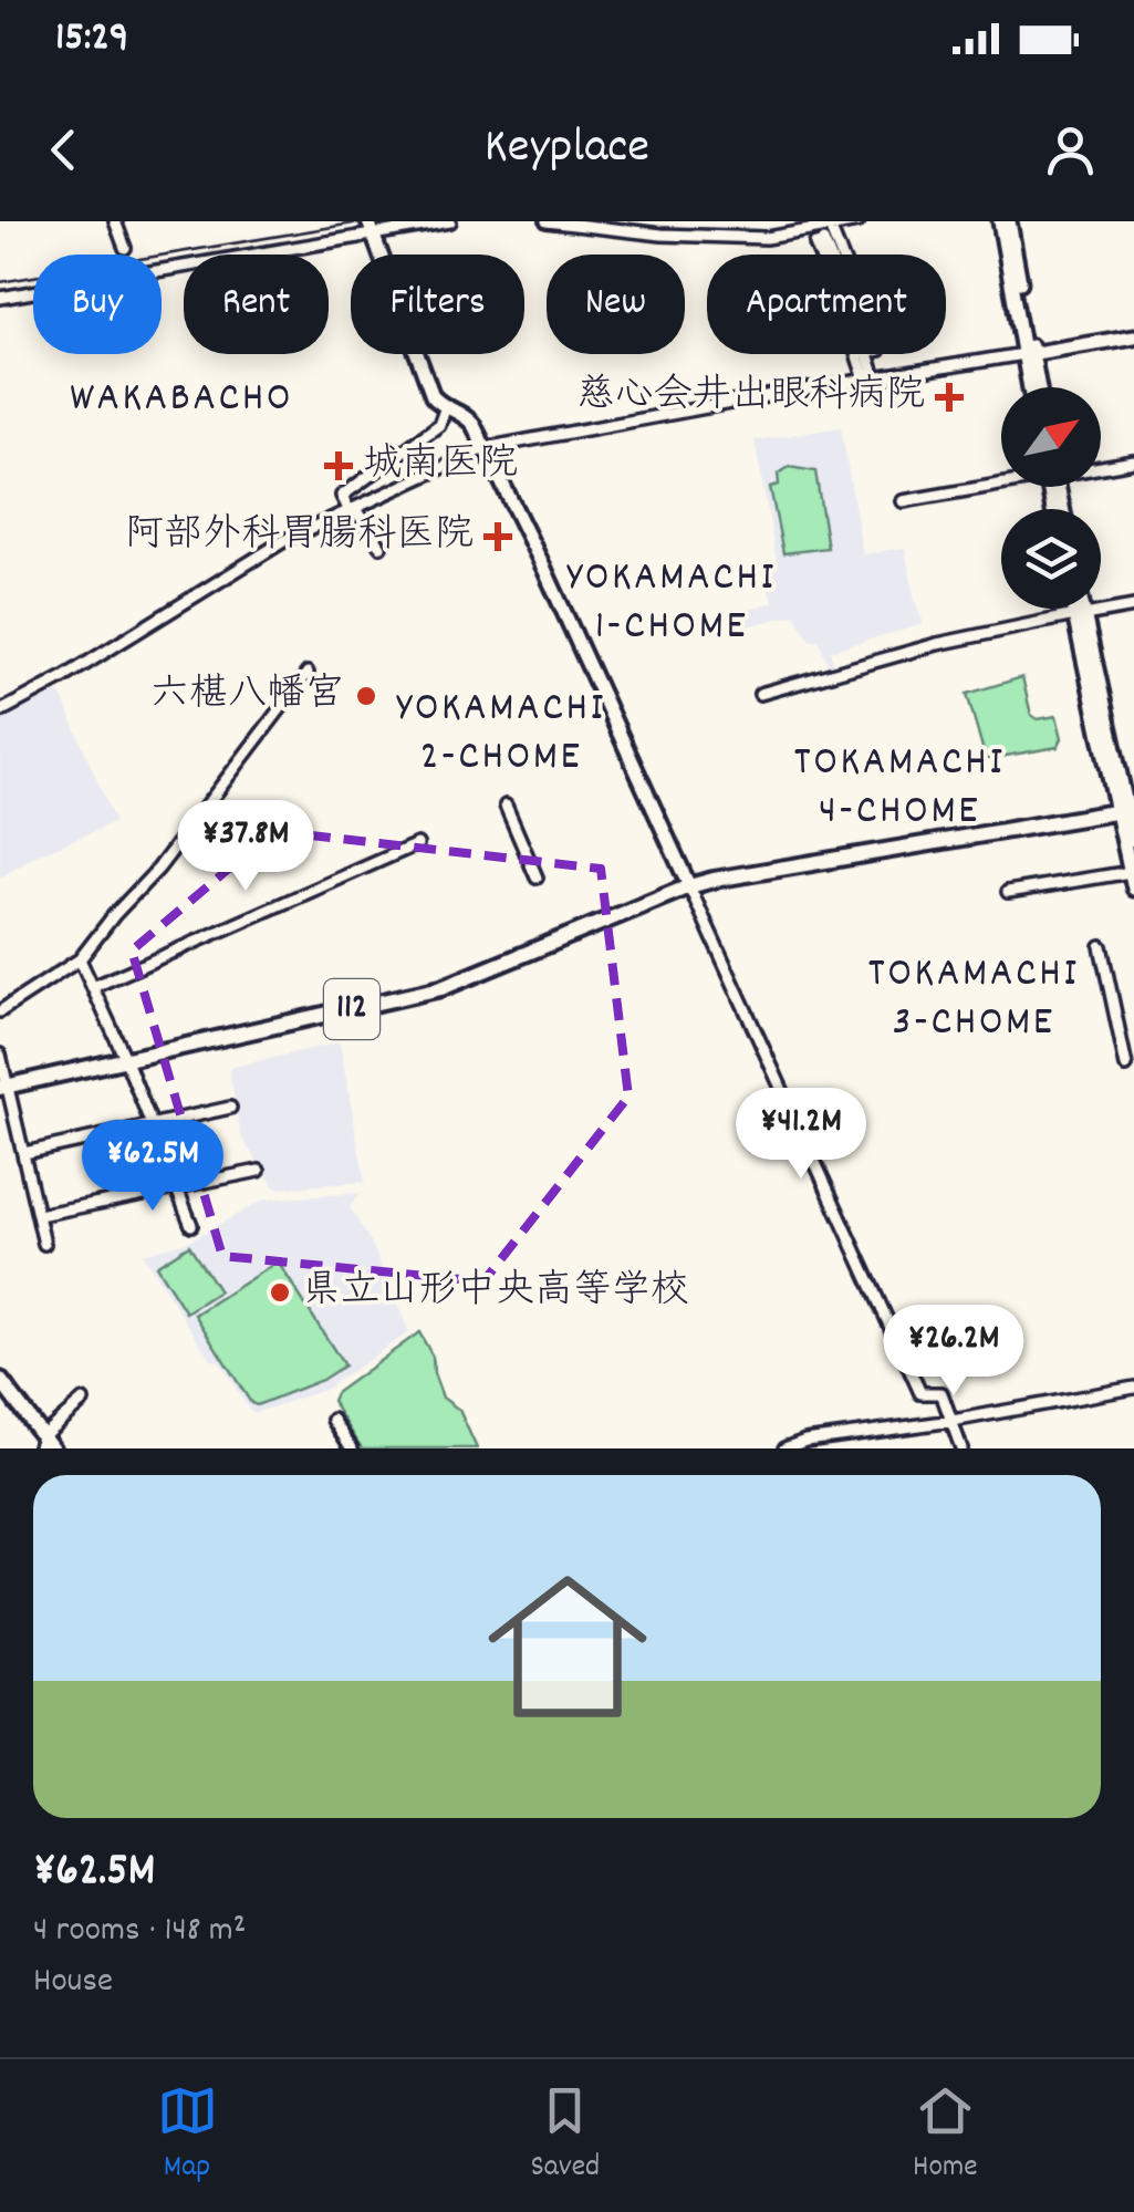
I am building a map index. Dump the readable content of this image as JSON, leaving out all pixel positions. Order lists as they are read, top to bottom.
{
  "streets": {
    "highway": ["112"]
  },
  "districts": [
    "WAKABACHO",
    "YOKAMACHI 1-CHOME",
    "YOKAMACHI 2-CHOME",
    "TOKAMACHI 4-CHOME",
    "TOKAMACHI 3-CHOME"
  ],
  "places": {
    "health": ["慈心会井出眼科病院", "城南医院", "阿部外科胃腸科医院"],
    "other": ["六椹八幡宮", "県立山形中央高等学校"]
  },
  "north": "top right",
  "page": {
    "status": "15:29",
    "header": "Keyplace",
    "chip": [
      "Buy",
      "Rent",
      "Filters",
      "New",
      "Apartment"
    ],
    "price": [
      "¥37.8M",
      "¥41.2M",
      "¥62.5M",
      "¥26.2M"
    ],
    "list": [
      {
        "name": "¥62.5M",
        "note": "4 rooms · 148 m² · House"
      }
    ],
    "tabs": ["Map", "Saved", "Home"]
  }
}
